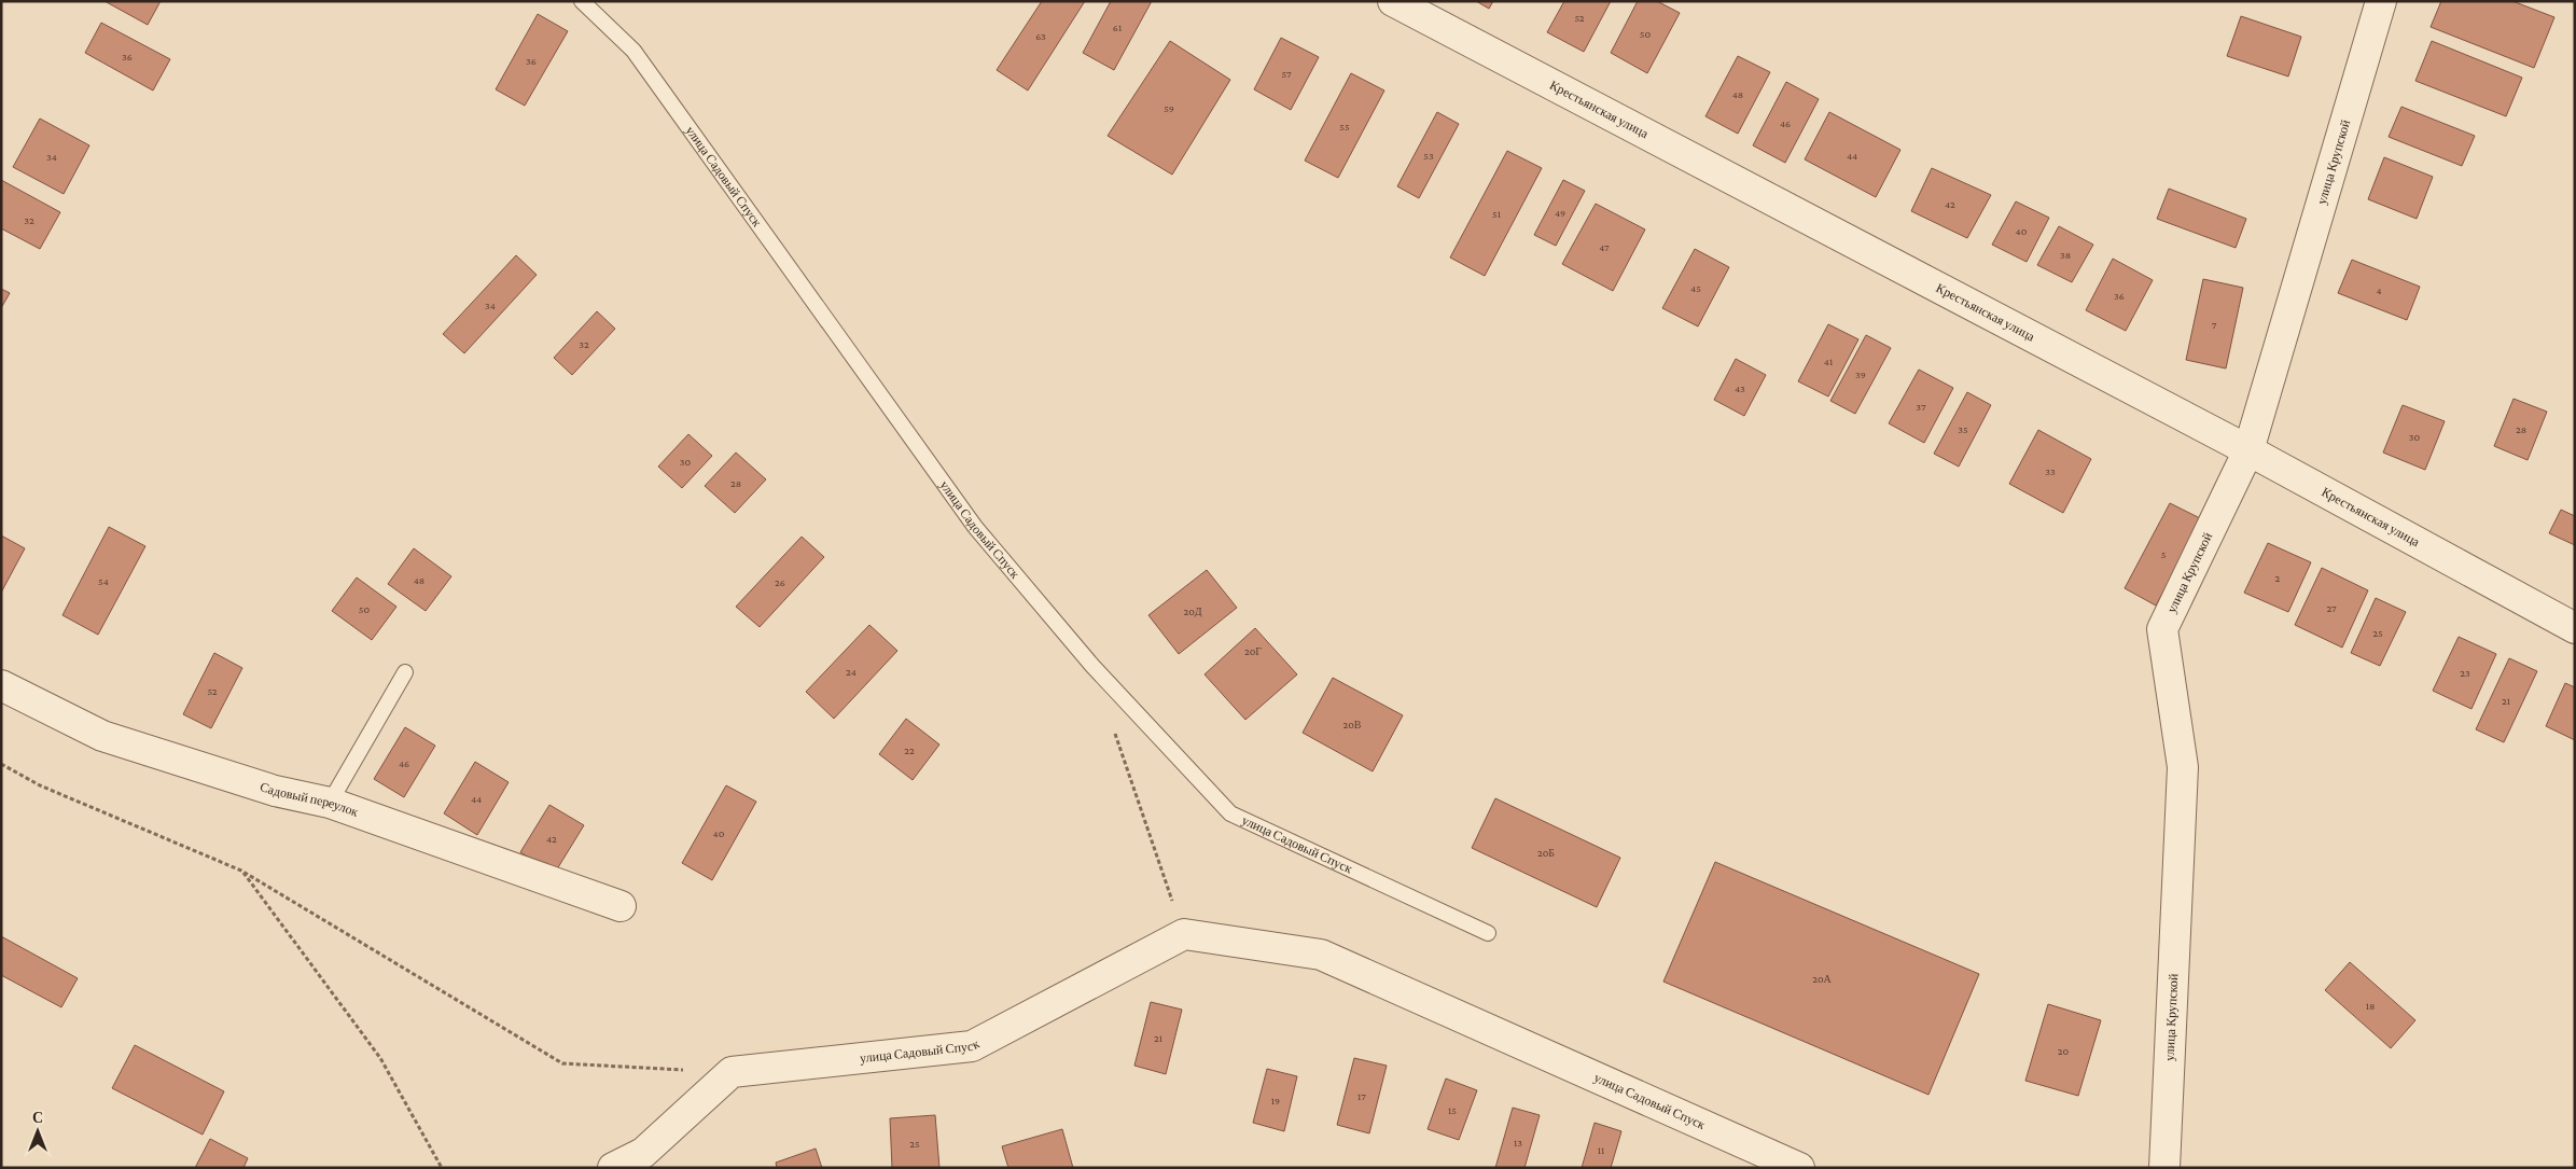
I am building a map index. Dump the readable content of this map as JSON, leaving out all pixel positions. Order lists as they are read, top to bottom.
{
  "streets": {
    "street": [
      "Крестьянская улица",
      "улица Крупской",
      "улица Садовый Спуск",
      "Садовый переулок"
    ]
  },
  "crossings": [
    ["Крестьянская улица", "улица Крупской"]
  ],
  "house_numbers": [
    "52",
    "61",
    "50",
    "63",
    "36",
    "36",
    "57",
    "48",
    "59",
    "46",
    "55",
    "53",
    "44",
    "34",
    "42",
    "49",
    "51",
    "32",
    "40",
    "47",
    "38",
    "45",
    "4",
    "36",
    "34",
    "7",
    "32",
    "41",
    "39",
    "43",
    "37",
    "35",
    "28",
    "30",
    "30",
    "33",
    "28",
    "5",
    "2",
    "48",
    "54",
    "26",
    "27",
    "50",
    "20Д",
    "25",
    "20Г",
    "24",
    "23",
    "52",
    "21",
    "20В",
    "22",
    "46",
    "44",
    "40",
    "42",
    "20Б",
    "20А",
    "18",
    "21",
    "20",
    "17",
    "19",
    "15",
    "13",
    "25",
    "11"
  ],
  "north": "top"
}
